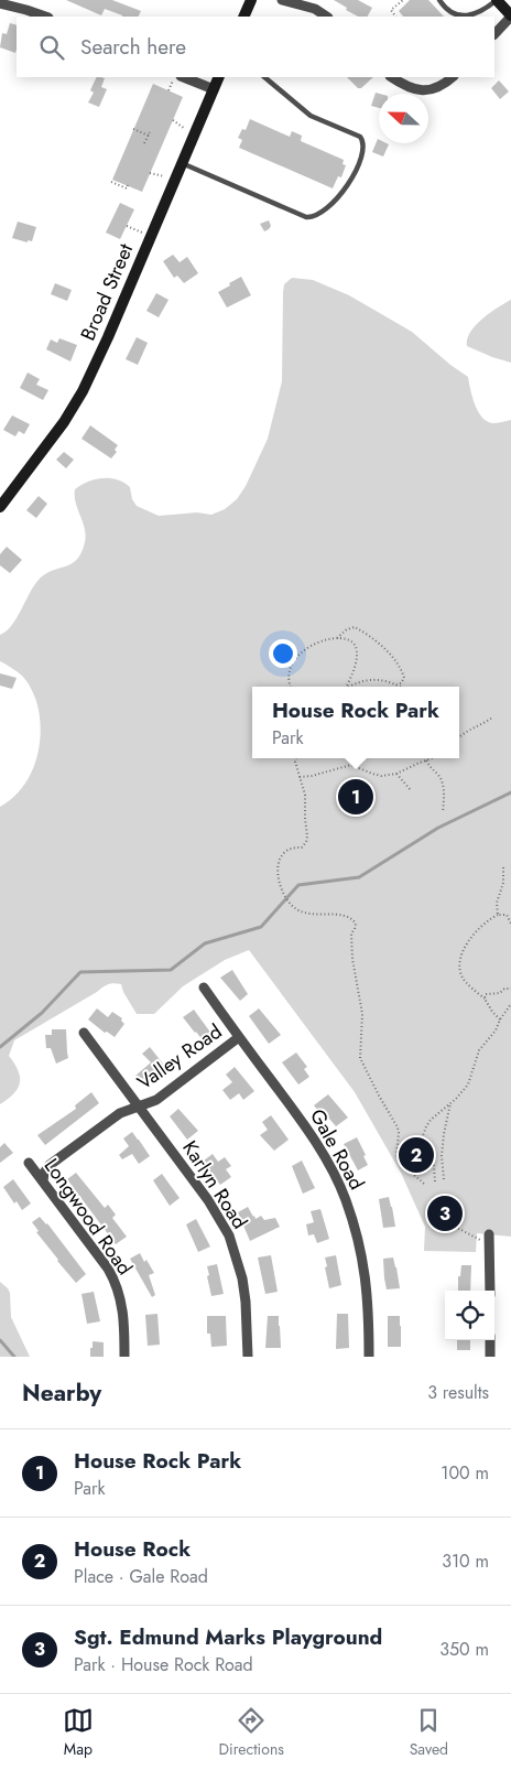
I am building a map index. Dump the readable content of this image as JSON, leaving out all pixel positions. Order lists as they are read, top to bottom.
{
  "streets": {
    "main road": ["Broad Street"],
    "street": [
      "Valley Road",
      "Gale Road",
      "Karlyn Road",
      "Longwood Road"
    ]
  },
  "crossings": [
    ["Valley Road", "Gale Road"],
    ["Valley Road", "Karlyn Road"],
    ["Valley Road", "Longwood Road"]
  ],
  "north": "left",
  "page": {
    "search": "Search here",
    "popup": ["House Rock Park", "Park"],
    "pins": ["1", "2", "3"],
    "heading": ["Nearby", "3 results"],
    "list": [
      {
        "mark": "1",
        "name": "House Rock Park",
        "note": "Park",
        "value": "100 m"
      },
      {
        "mark": "2",
        "name": "House Rock",
        "note": "Place · Gale Road",
        "value": "310 m"
      },
      {
        "mark": "3",
        "name": "Sgt. Edmund Marks Playground",
        "note": "Park · House Rock Road",
        "value": "350 m"
      }
    ],
    "nav": ["Map", "Directions", "Saved"]
  }
}
